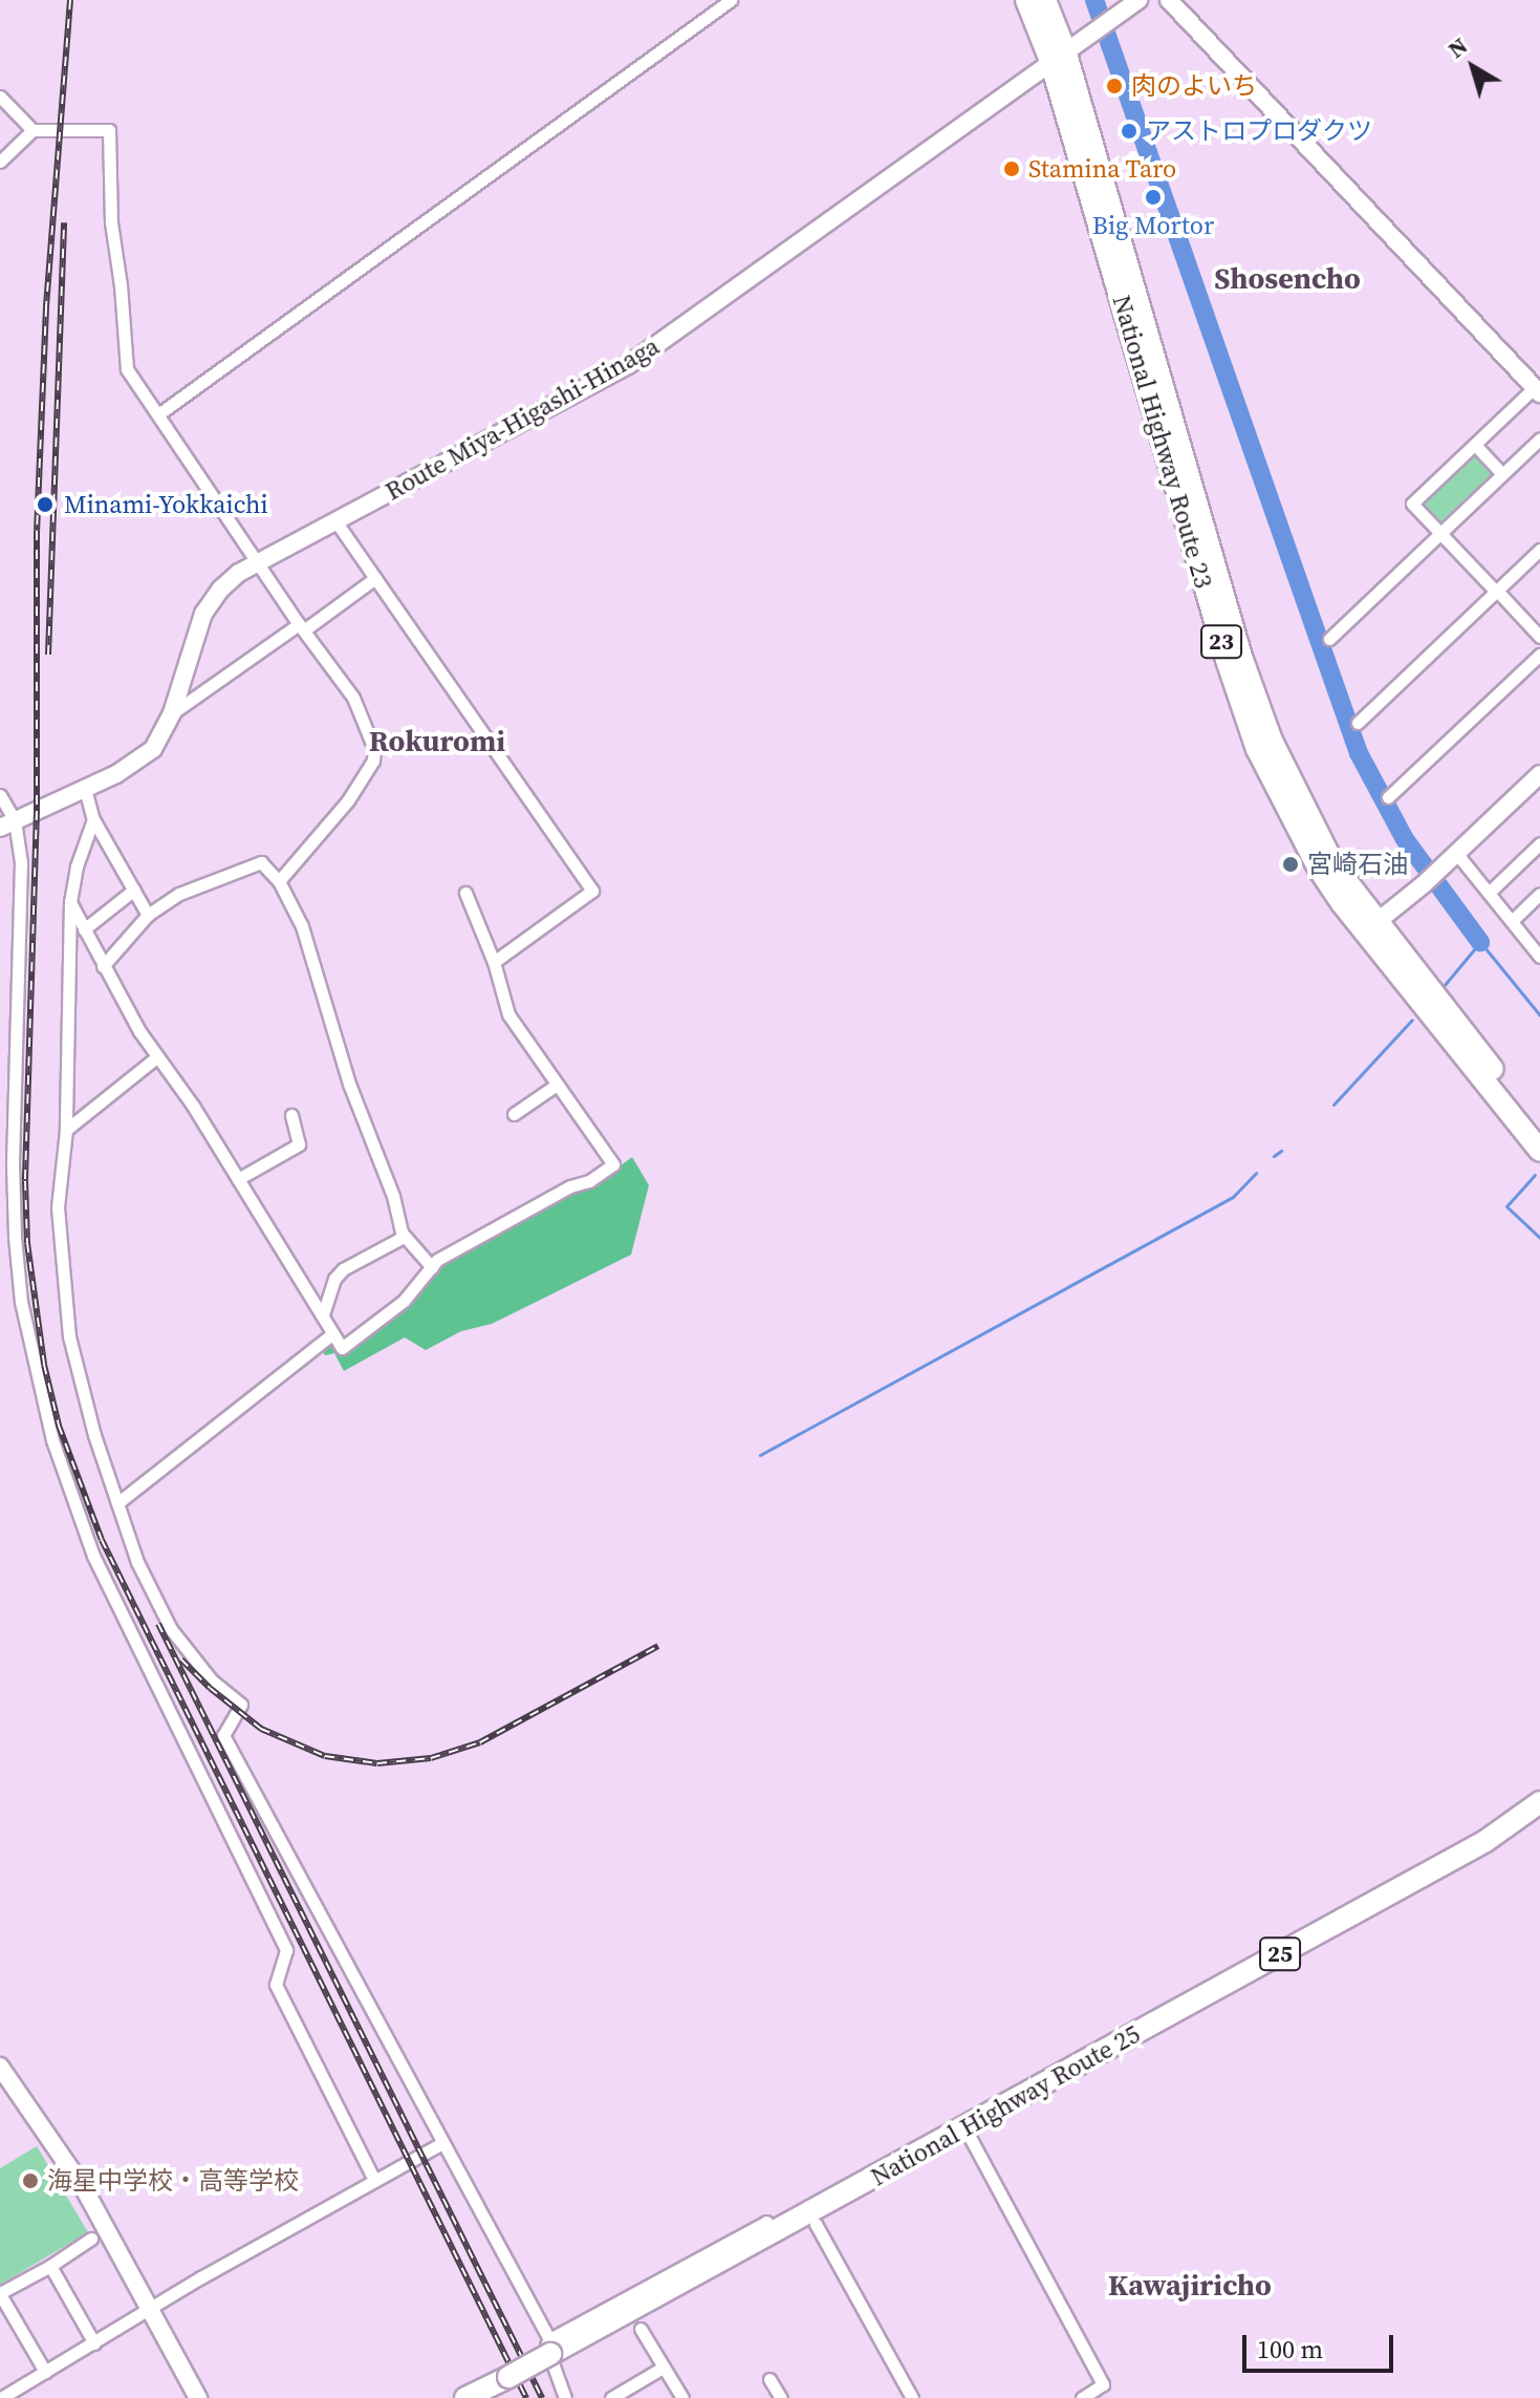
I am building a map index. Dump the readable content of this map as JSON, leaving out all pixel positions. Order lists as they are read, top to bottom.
{
  "streets": {
    "highway": [
      "National Highway Route 23",
      "23",
      "25",
      "National Highway Route 25"
    ],
    "main road": ["Route Miya-Higashi-Hinaga"]
  },
  "crossings": [
    ["Route Miya-Higashi-Hinaga", "National Highway Route 23"]
  ],
  "districts": ["Shosencho", "Rokuromi", "Kawajiricho"],
  "places": [
    "肉のよいち",
    "アストロプロダクツ",
    "Stamina Taro",
    "Big Mortor",
    "Minami-Yokkaichi",
    "宮崎石油",
    "海星中学校・高等学校"
  ],
  "scale_bar": "100 m",
  "north": "top left"
}
